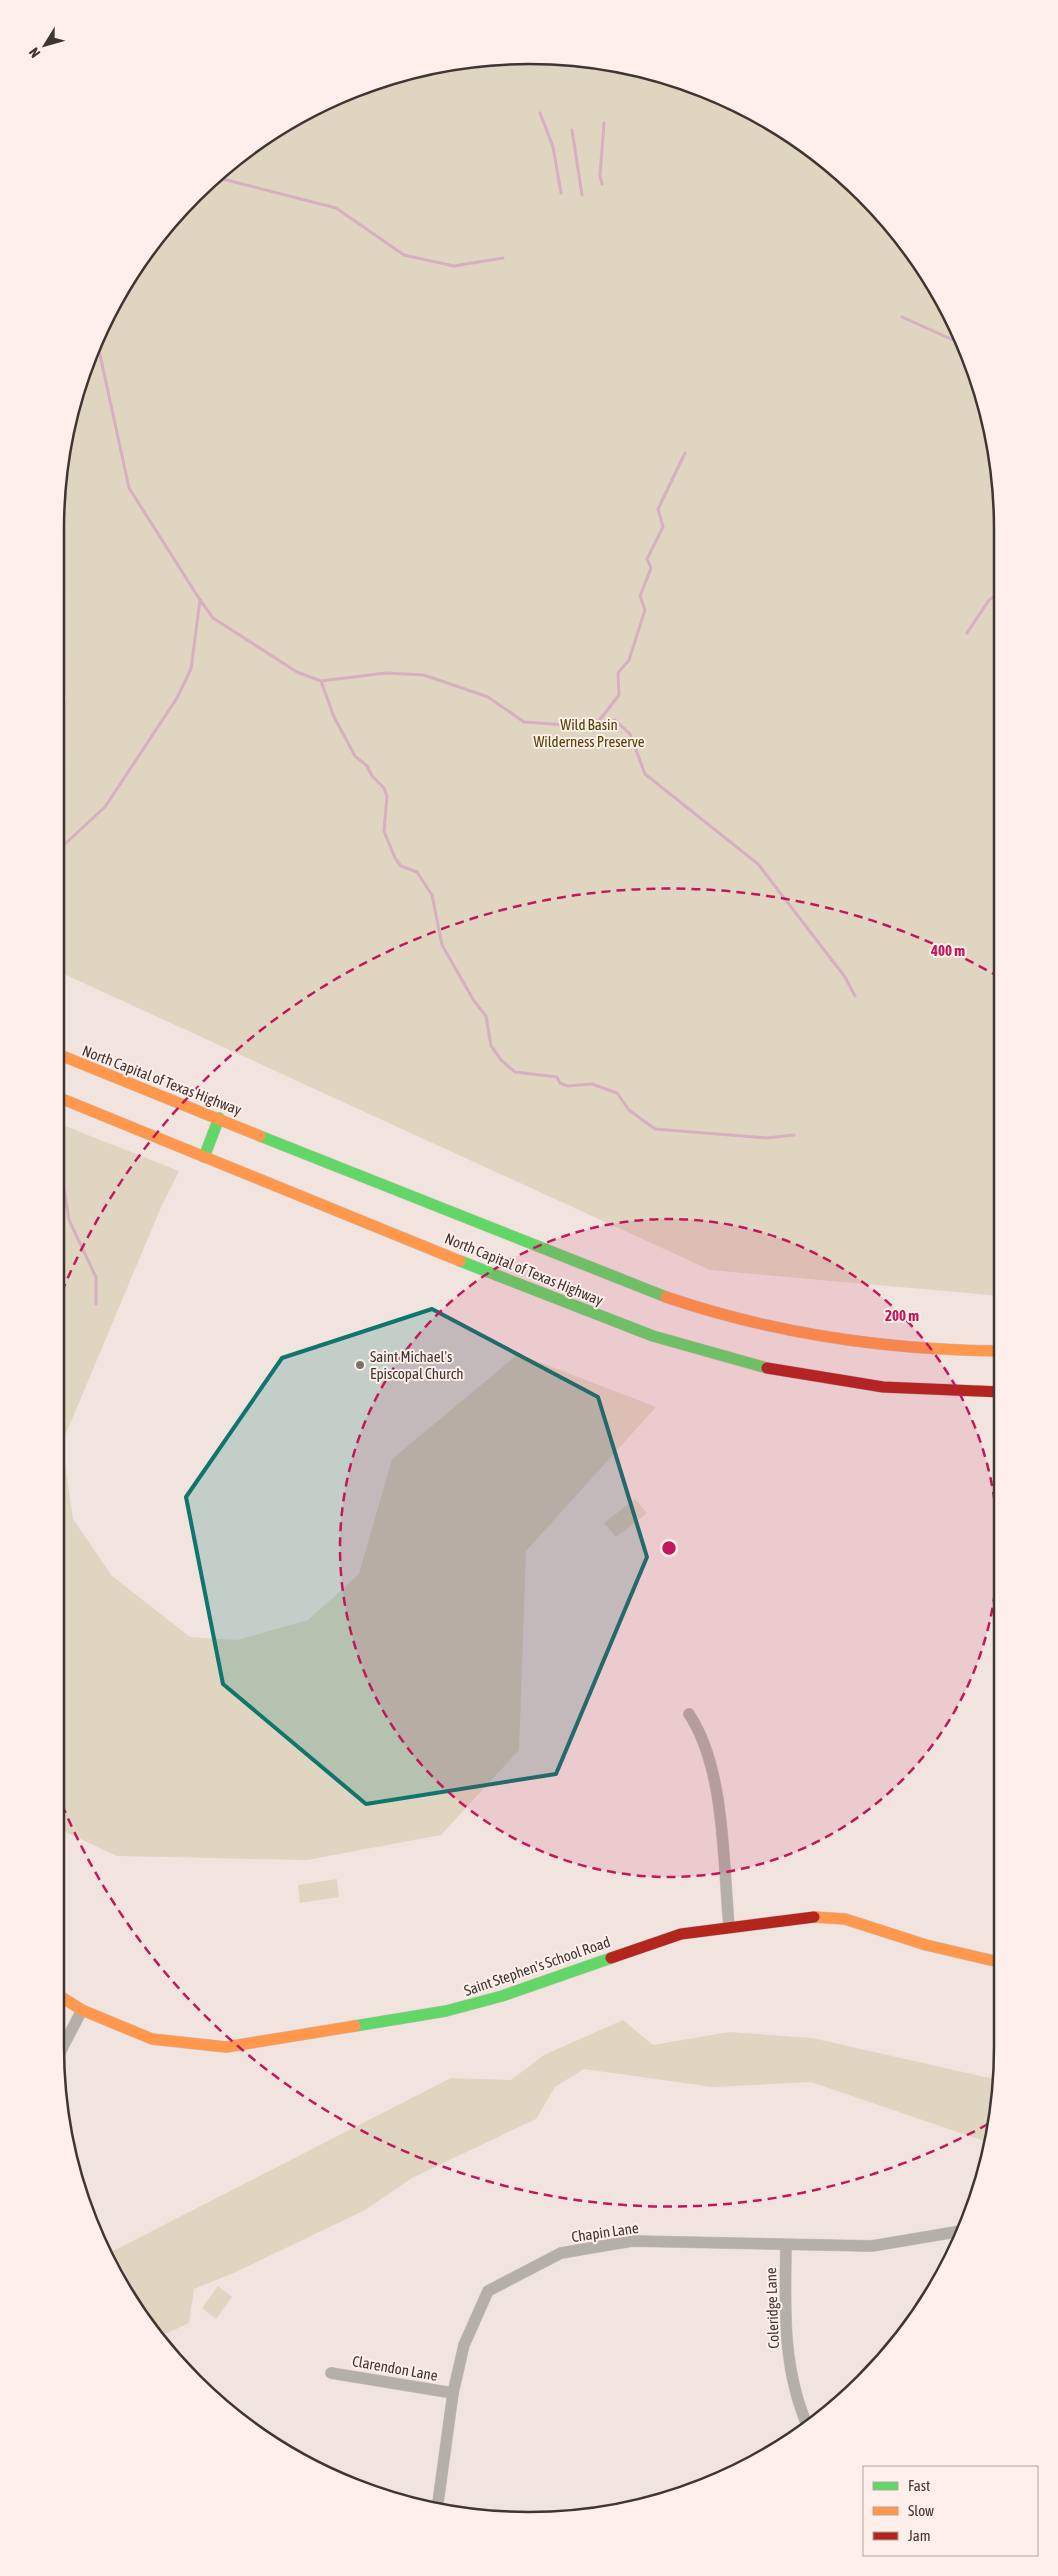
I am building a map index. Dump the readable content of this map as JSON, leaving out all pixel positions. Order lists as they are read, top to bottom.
{
  "streets": {
    "main road": ["North Capital of Texas Highway", "Saint Stephen's School Road"],
    "street": ["Chapin Lane", "Coleridge Lane", "Clarendon Lane"]
  },
  "crossings": [
    ["Chapin Lane", "Coleridge Lane"],
    ["Chapin Lane", "Clarendon Lane"]
  ],
  "parks": ["Wild Basin Wilderness Preserve"],
  "places": ["Saint Michael's Episcopal Church"],
  "legend": ["Fast", "Slow", "Jam"],
  "north": "bottom left",
  "rings": ["400 m", "200 m"]
}
